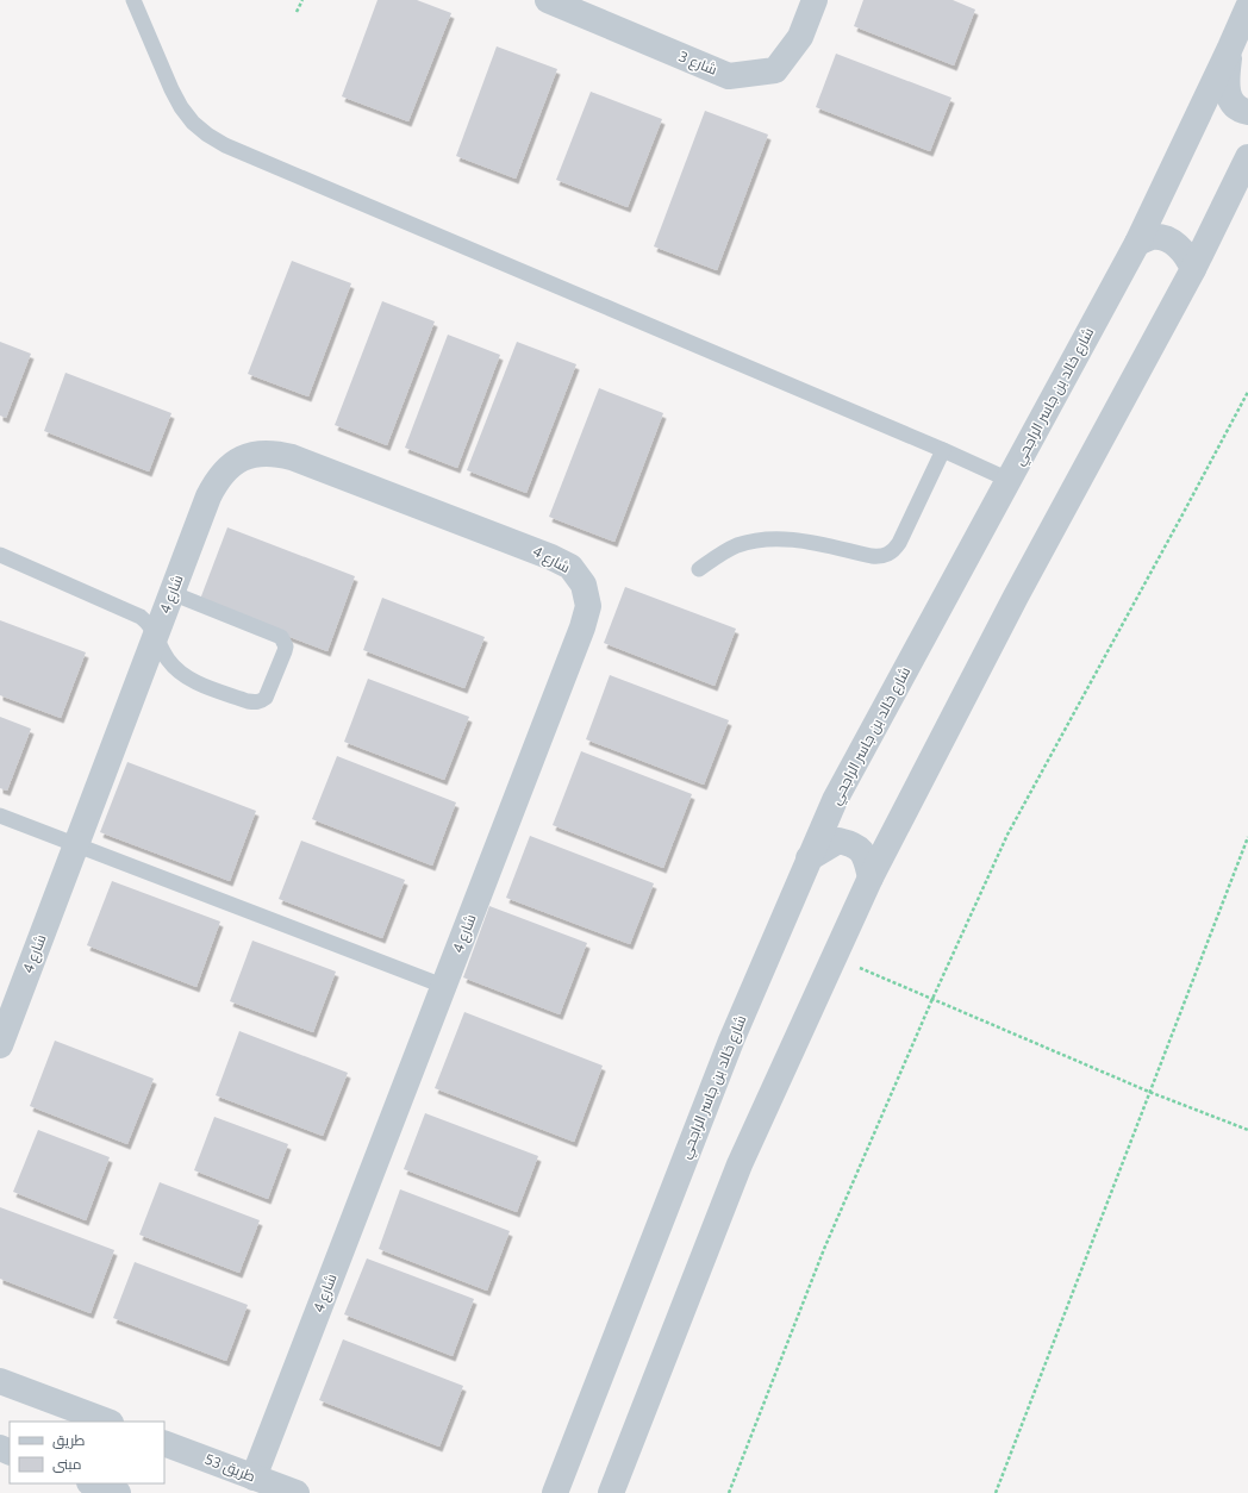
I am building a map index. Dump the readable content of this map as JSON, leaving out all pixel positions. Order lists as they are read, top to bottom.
{
  "streets": {
    "street": [
      "شارع 3",
      "شارع خالد بن جاسر الراجحي",
      "شارع 4",
      "طريق 53"
    ]
  },
  "crossings": [
    ["شارع 4", "طريق 53"]
  ],
  "legend": ["طريق", "مبنى"]
}
